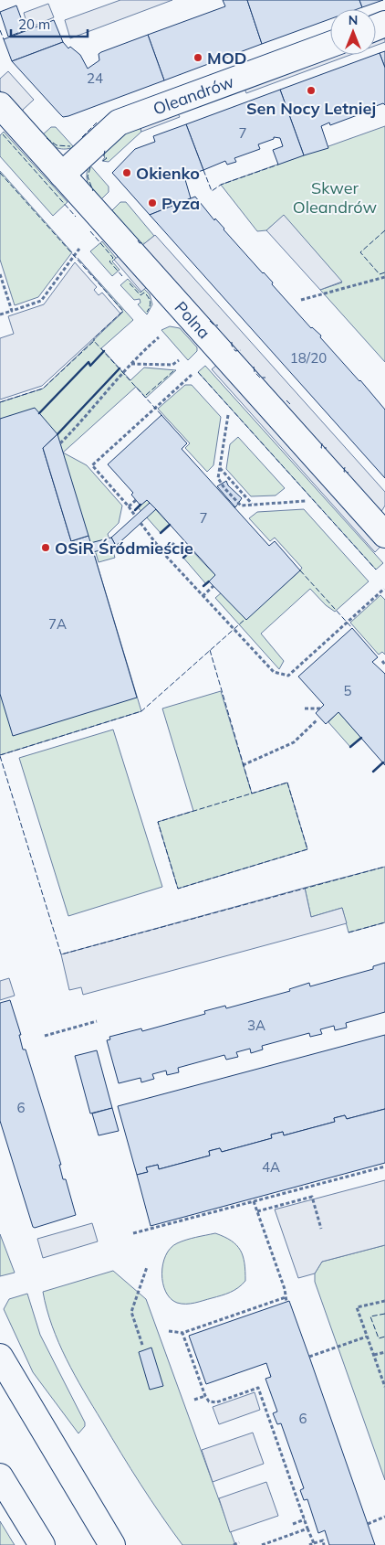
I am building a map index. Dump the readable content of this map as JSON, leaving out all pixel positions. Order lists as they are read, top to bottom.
{
  "streets": {
    "street": ["Oleandrów", "Polna"]
  },
  "crossings": [
    ["Oleandrów", "Polna"]
  ],
  "parks": ["Skwer Oleandrów"],
  "places": [
    "MOD",
    "Sen Nocy Letniej",
    "Okienko",
    "Pyza",
    "OSiR Śródmieście"
  ],
  "house_numbers": [
    "24",
    "7",
    "18/20",
    "7",
    "7A",
    "5",
    "3A",
    "6",
    "4A",
    "6"
  ],
  "scale_bar": "20 m",
  "north": "top"
}
